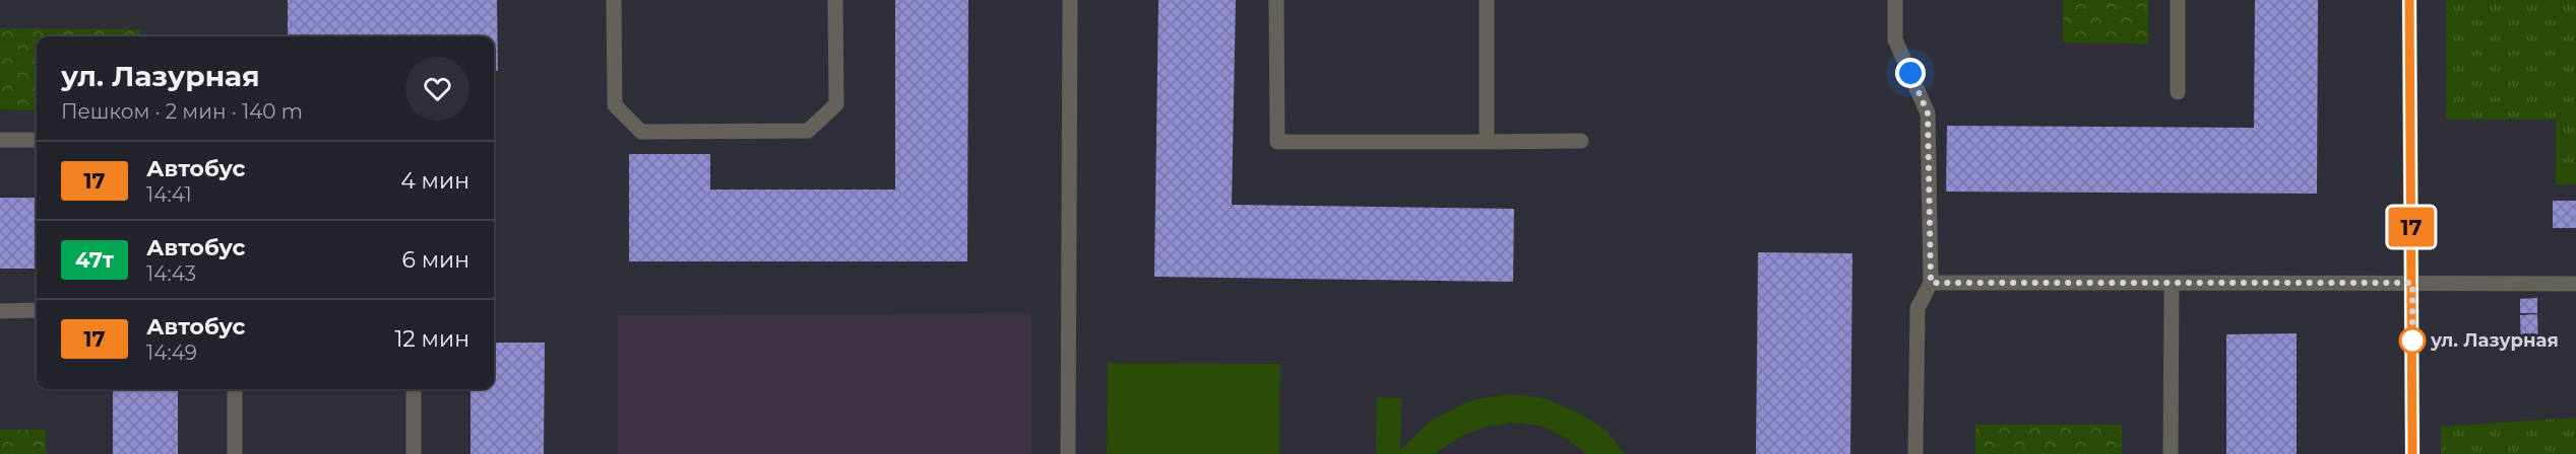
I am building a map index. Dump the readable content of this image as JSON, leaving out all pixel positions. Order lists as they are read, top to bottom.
{
  "places": ["ул. Лазурная"],
  "lines": ["bus line 17"],
  "page": {
    "on_map": "17",
    "heading": ["ул. Лазурная", "Пешком · 2 мин · 140 m"],
    "list": [
      {
        "mark": "17",
        "name": "Автобус",
        "note": "14:41",
        "value": "4 мин"
      },
      {
        "mark": "47т",
        "name": "Автобус",
        "note": "14:43",
        "value": "6 мин"
      },
      {
        "mark": "17",
        "name": "Автобус",
        "note": "14:49",
        "value": "12 мин"
      }
    ]
  }
}
